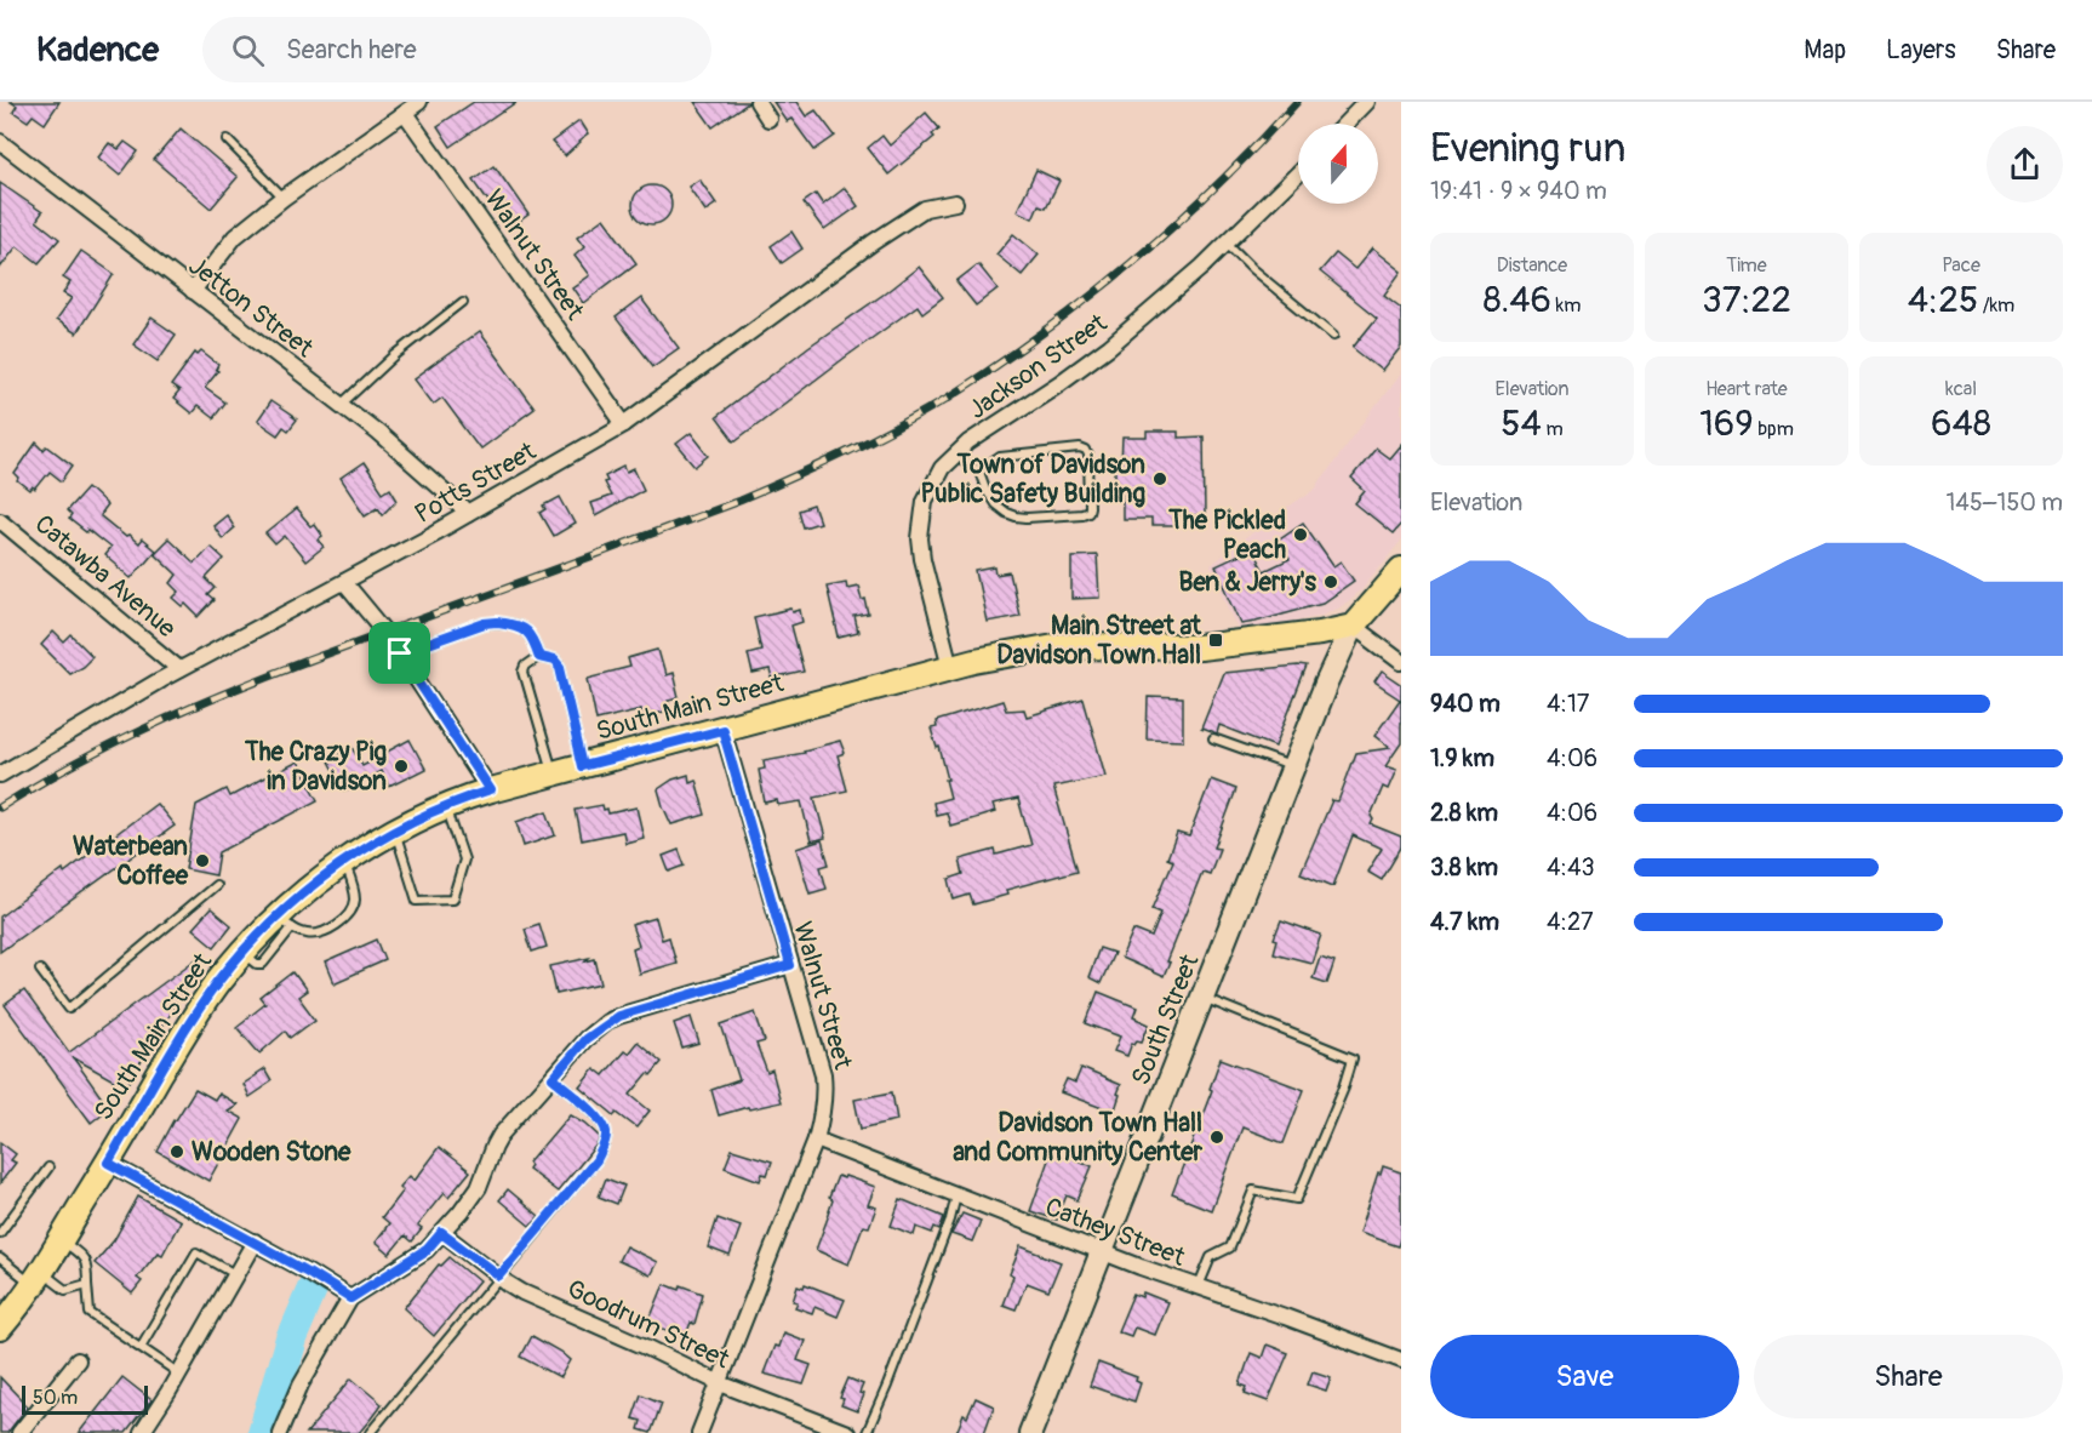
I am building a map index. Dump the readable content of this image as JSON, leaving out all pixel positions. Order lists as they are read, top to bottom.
{
  "streets": {
    "main road": ["South Main Street"],
    "street": [
      "Walnut Street",
      "Jetton Street",
      "Jackson Street",
      "Potts Street",
      "Catawba Avenue",
      "South Street",
      "Cathey Street",
      "Goodrum Street"
    ]
  },
  "crossings": [
    ["Walnut Street", "Potts Street"],
    ["Walnut Street", "South Main Street"],
    ["Walnut Street", "Cathey Street"],
    ["Walnut Street", "Goodrum Street"],
    ["Jetton Street", "Potts Street"],
    ["Jackson Street", "South Main Street"],
    ["Potts Street", "Catawba Avenue"],
    ["South Main Street", "South Street"],
    ["South Street", "Cathey Street"]
  ],
  "places": {
    "other": [
      "Town of Davidson Public Safety Building",
      "The Pickled Peach",
      "Ben & Jerry's",
      "The Crazy Pig in Davidson",
      "Waterbean Coffee",
      "Davidson Town Hall and Community Center",
      "Wooden Stone"
    ],
    "transit": ["Main Street at Davidson Town Hall"]
  },
  "scale_bar": "50 m",
  "north": "top",
  "page": {
    "header": "Kadence",
    "search": "Search here",
    "nav": ["Map", "Layers", "Share"],
    "heading": ["Evening run", "19:41 · 9 × 940 m"],
    "stats": [
      ["Distance", "8.46 km"],
      ["Time", "37:22"],
      ["Pace", "4:25 /km"],
      ["Elevation", "54 m"],
      ["Heart rate", "169 bpm"],
      ["kcal", "648"]
    ],
    "chart": ["Elevation", "145–150 m"],
    "list": [
      {
        "name": "940 m",
        "note": "4:17"
      },
      {
        "name": "1.9 km",
        "note": "4:06"
      },
      {
        "name": "2.8 km",
        "note": "4:06"
      },
      {
        "name": "3.8 km",
        "note": "4:43"
      },
      {
        "name": "4.7 km",
        "note": "4:27"
      }
    ],
    "buttons": ["Save", "Share"],
    "scale": "50 m"
  }
}
